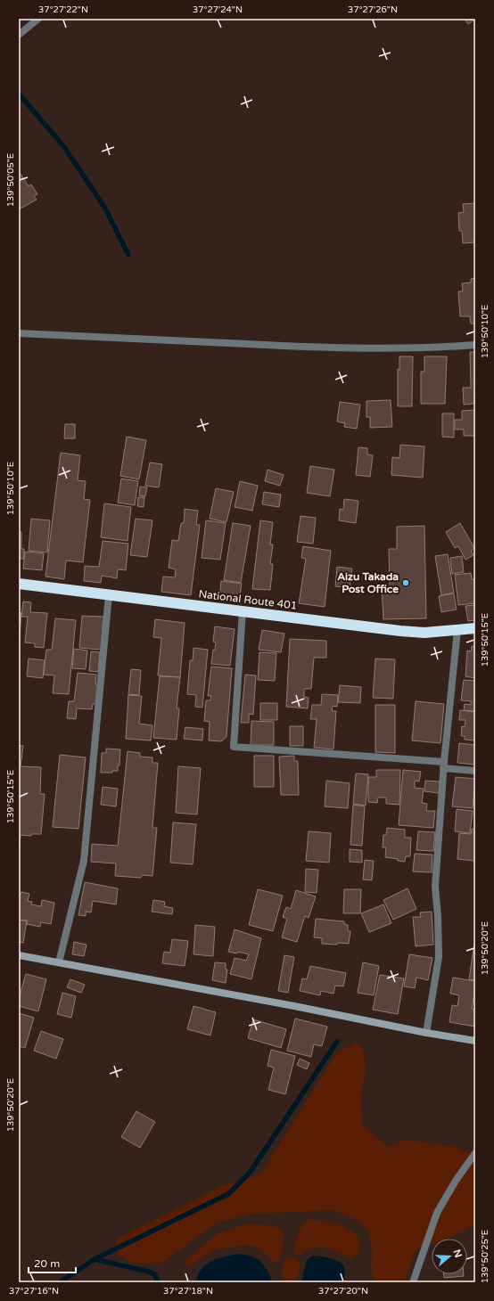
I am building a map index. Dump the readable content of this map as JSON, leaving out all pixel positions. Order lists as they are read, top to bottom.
{
  "streets": {
    "highway": ["National Route 401"]
  },
  "places": ["Aizu Takada Post Office"],
  "scale_bar": "20 m",
  "north": "right",
  "coordinates": [
    "37°27'22\"N",
    "37°27'24\"N",
    "37°27'26\"N",
    "139°50'05\"E",
    "139°50'10\"E",
    "139°50'15\"E",
    "139°50'20\"E",
    "139°50'25\"E",
    "37°27'16\"N",
    "37°27'18\"N",
    "37°27'20\"N"
  ]
}
